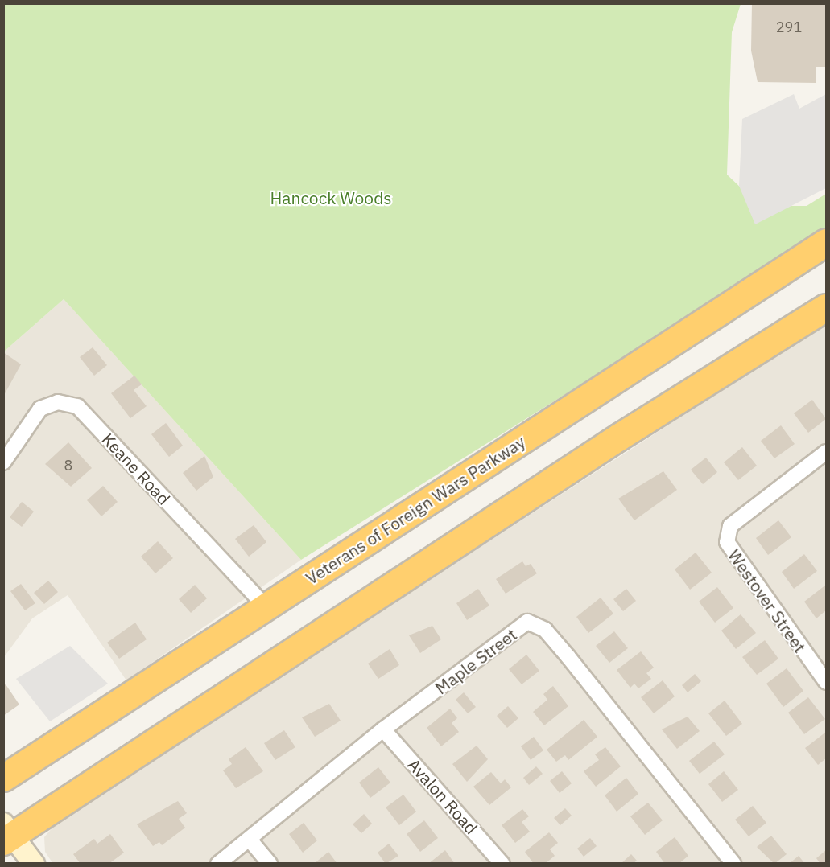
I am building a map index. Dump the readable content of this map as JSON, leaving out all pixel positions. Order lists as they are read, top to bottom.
{
  "streets": {
    "highway": ["Veterans of Foreign Wars Parkway"],
    "street": [
      "Keane Road",
      "Westover Street",
      "Maple Street",
      "Avalon Road"
    ]
  },
  "crossings": [
    ["Keane Road", "Veterans of Foreign Wars Parkway"],
    ["Maple Street", "Avalon Road"]
  ],
  "parks": ["Hancock Woods"],
  "house_numbers": ["291", "8"]
}
